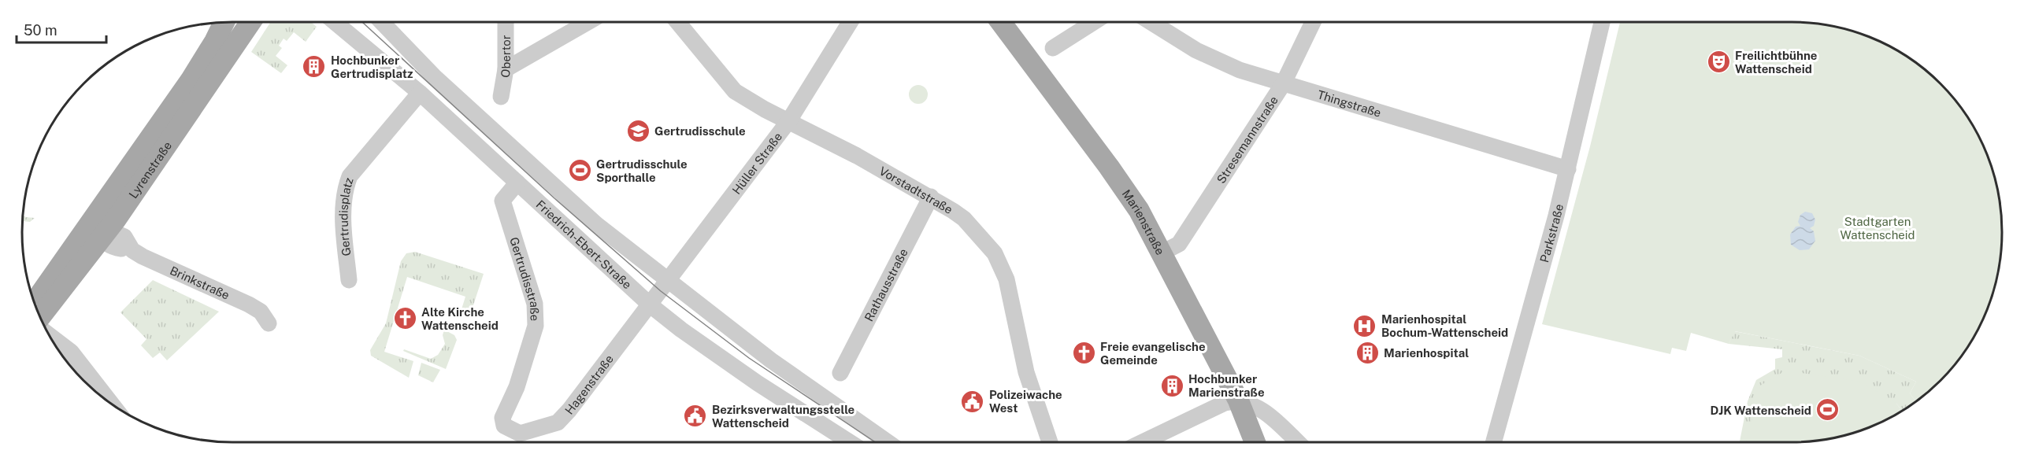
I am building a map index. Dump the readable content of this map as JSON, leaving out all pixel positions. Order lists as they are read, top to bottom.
{
  "streets": {
    "main road": ["Lyrenstraße", "Marienstraße"],
    "street": [
      "Obertor",
      "Thingstraße",
      "Stresemannstraße",
      "Hüller Straße",
      "Vorstadtstraße",
      "Gertrudisplatz",
      "Parkstraße",
      "Friedrich-Ebert-Straße",
      "Gertrudisstraße",
      "Brinkstraße",
      "Rathausstraße",
      "Hagenstraße"
    ]
  },
  "crossings": [
    ["Thingstraße", "Stresemannstraße"],
    ["Thingstraße", "Parkstraße"],
    ["Stresemannstraße", "Marienstraße"],
    ["Hüller Straße", "Vorstadtstraße"],
    ["Hüller Straße", "Friedrich-Ebert-Straße"],
    ["Hüller Straße", "Hagenstraße"],
    ["Lyrenstraße", "Brinkstraße"],
    ["Vorstadtstraße", "Rathausstraße"],
    ["Gertrudisplatz", "Friedrich-Ebert-Straße"],
    ["Friedrich-Ebert-Straße", "Gertrudisstraße"],
    ["Friedrich-Ebert-Straße", "Hagenstraße"],
    ["Gertrudisstraße", "Hagenstraße"]
  ],
  "parks": ["Stadtgarten Wattenscheid"],
  "places": {
    "theatre": ["Freilichtbühne Wattenscheid"],
    "building": ["Hochbunker Gertrudisplatz", "Marienhospital", "Hochbunker Marienstraße"],
    "school or university": ["Gertrudisschule"],
    "sports": ["Gertrudisschule Sporthalle", "DJK Wattenscheid"],
    "church": ["Alte Kirche Wattenscheid", "Freie evangelische Gemeinde"],
    "hospital": ["Marienhospital Bochum-Wattenscheid"],
    "public building": ["Polizeiwache West", "Bezirksverwaltungsstelle Wattenscheid"]
  },
  "scale_bar": "50 m"
}
